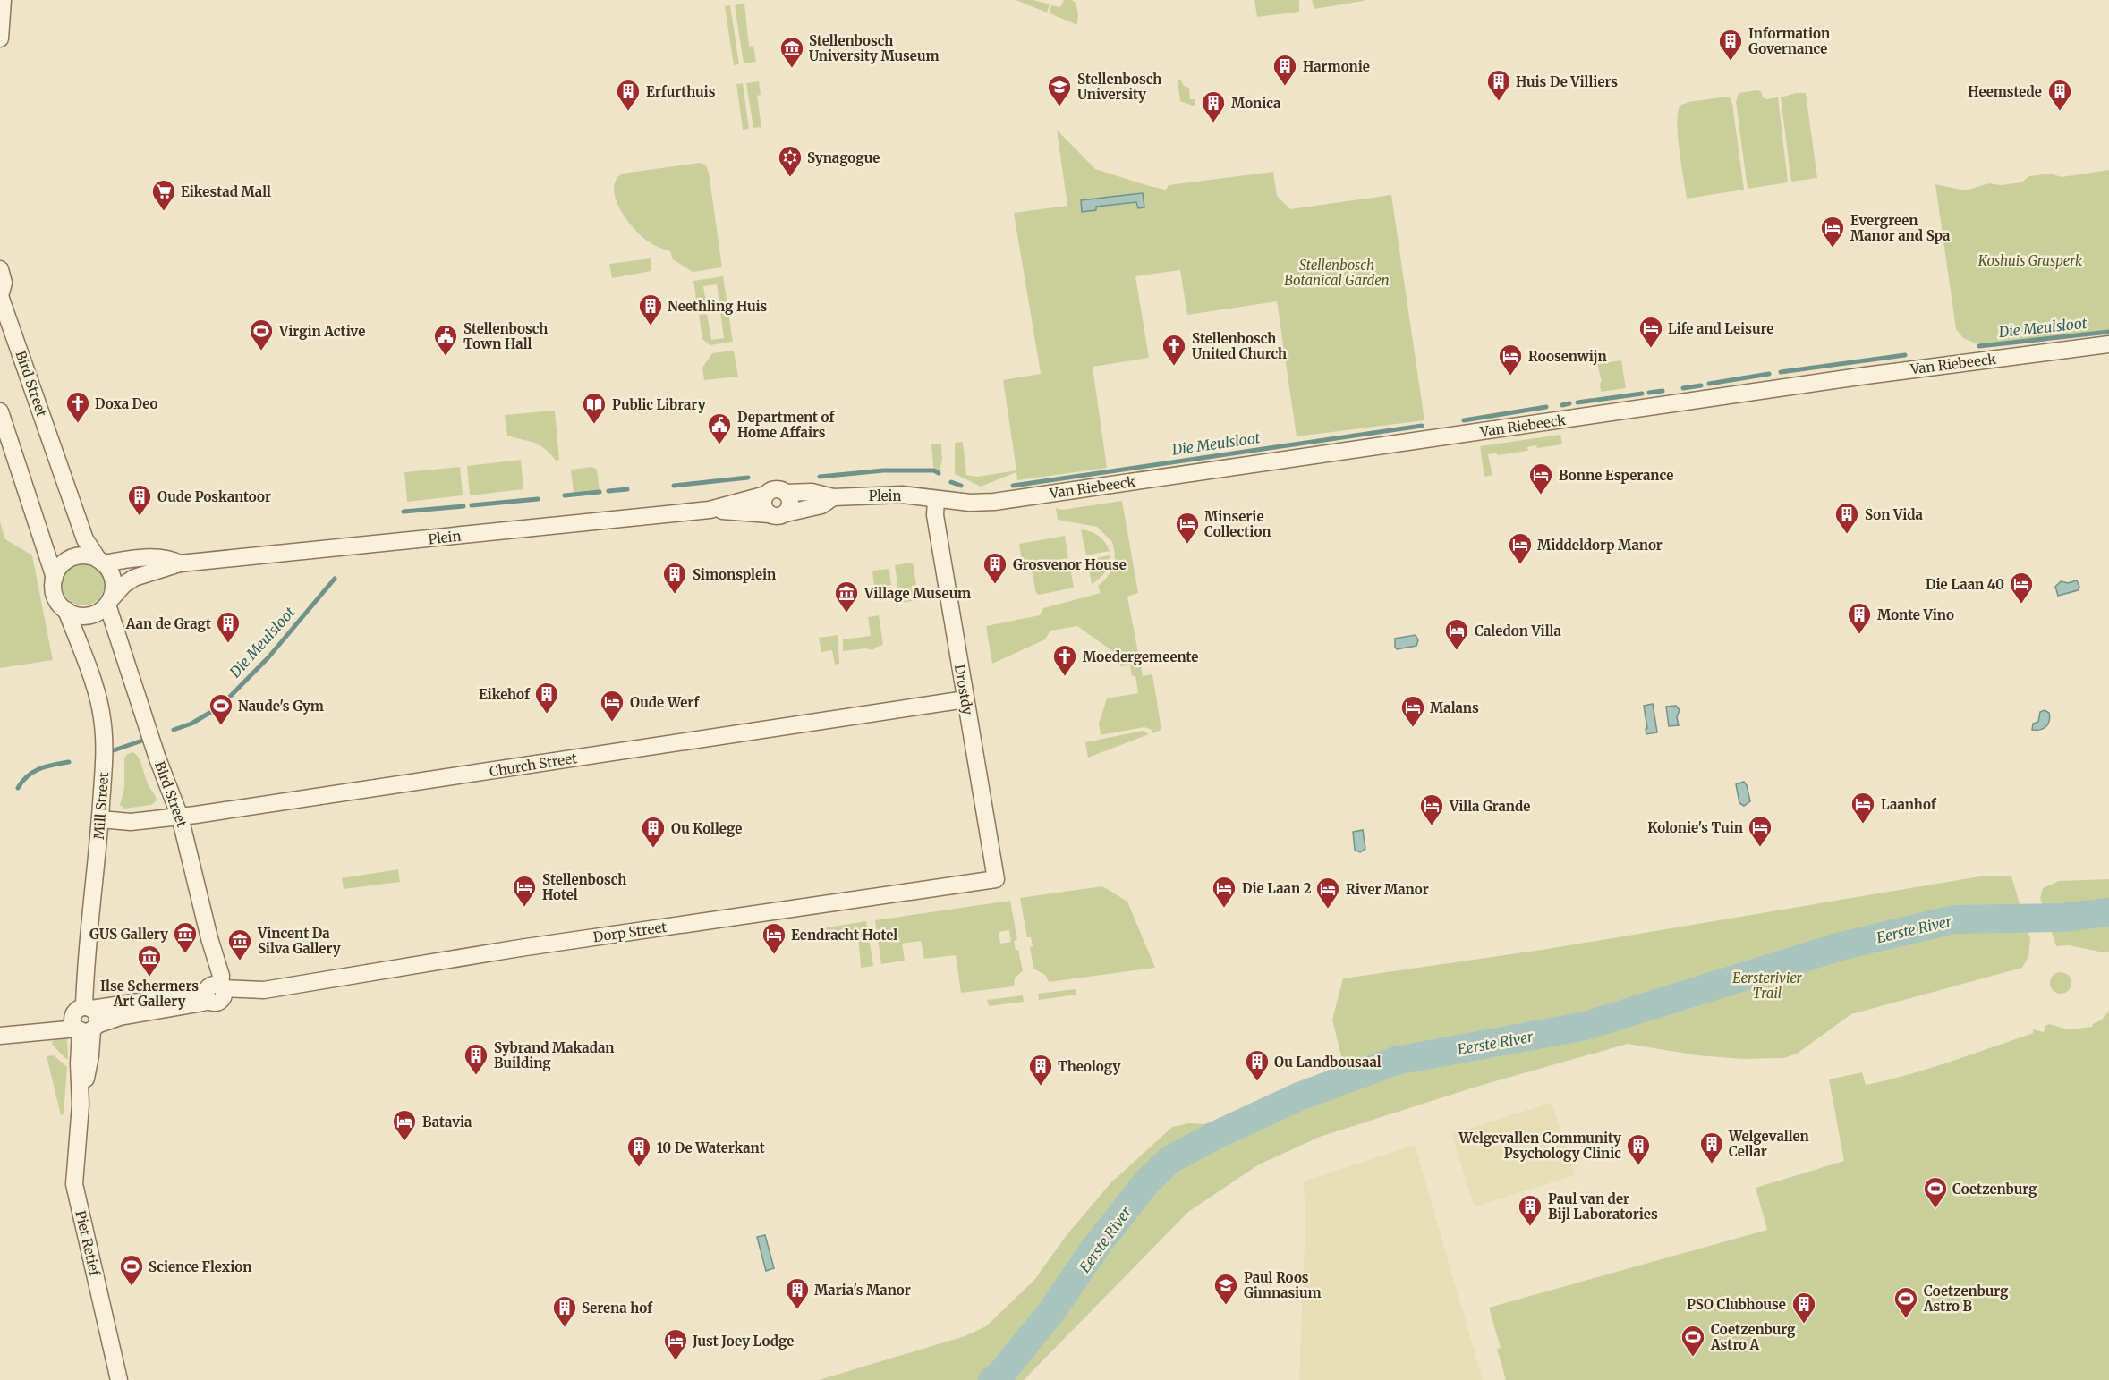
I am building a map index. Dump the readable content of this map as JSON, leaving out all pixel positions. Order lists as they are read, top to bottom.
{
  "streets": {
    "street": [
      "Van Riebeeck",
      "Bird Street",
      "Plein",
      "Drostdy",
      "Church Street",
      "Mill Street",
      "Dorp Street",
      "Piet Retief"
    ]
  },
  "crossings": [
    ["Van Riebeeck", "Plein"],
    ["Van Riebeeck", "Drostdy"],
    ["Bird Street", "Plein"],
    ["Bird Street", "Church Street"],
    ["Bird Street", "Mill Street"],
    ["Bird Street", "Dorp Street"],
    ["Plein", "Drostdy"],
    ["Plein", "Mill Street"],
    ["Drostdy", "Church Street"],
    ["Drostdy", "Dorp Street"],
    ["Church Street", "Mill Street"],
    ["Mill Street", "Dorp Street"],
    ["Mill Street", "Piet Retief"],
    ["Dorp Street", "Piet Retief"]
  ],
  "water": ["Die Meulsloot", "Eerste River"],
  "parks": ["Koshuis Grasperk", "Stellenbosch Botanical Garden", "Eersterivier Trail"],
  "places": {
    "building": [
      "Information Governance",
      "Harmonie",
      "Huis De Villiers",
      "Erfurthuis",
      "Heemstede",
      "Monica",
      "Neethling Huis",
      "Oude Poskantoor",
      "Son Vida",
      "Grosvenor House",
      "Simonsplein",
      "Monte Vino",
      "Aan de Gragt",
      "Eikehof",
      "Ou Kollege",
      "Sybrand Makadan Building",
      "Ou Landbousaal",
      "Theology",
      "Welgevallen Cellar",
      "Welgevallen Community Psychology Clinic",
      "10 De Waterkant",
      "Paul van der Bijl Laboratories",
      "Maria's Manor",
      "PSO Clubhouse",
      "Serena hof"
    ],
    "museum": [
      "Stellenbosch University Museum",
      "Village Museum",
      "GUS Gallery",
      "Vincent Da Silva Gallery",
      "Ilse Schermers Art Gallery"
    ],
    "school or university": ["Stellenbosch University", "Paul Roos Gimnasium"],
    "synagogue": ["Synagogue"],
    "supermarket": ["Eikestad Mall"],
    "hotel": [
      "Evergreen Manor and Spa",
      "Life and Leisure",
      "Roosenwijn",
      "Bonne Esperance",
      "Minserie Collection",
      "Middeldorp Manor",
      "Die Laan 40",
      "Caledon Villa",
      "Oude Werf",
      "Malans",
      "Laanhof",
      "Villa Grande",
      "Kolonie's Tuin",
      "Stellenbosch Hotel",
      "Die Laan 2",
      "River Manor",
      "Eendracht Hotel",
      "Batavia",
      "Just Joey Lodge"
    ],
    "sports": [
      "Virgin Active",
      "Naude's Gym",
      "Coetzenburg",
      "Science Flexion",
      "Coetzenburg Astro B",
      "Coetzenburg Astro A"
    ],
    "public building": ["Stellenbosch Town Hall", "Department of Home Affairs"],
    "church": ["Stellenbosch United Church", "Doxa Deo", "Moedergemeente"],
    "library": ["Public Library"]
  }
}
